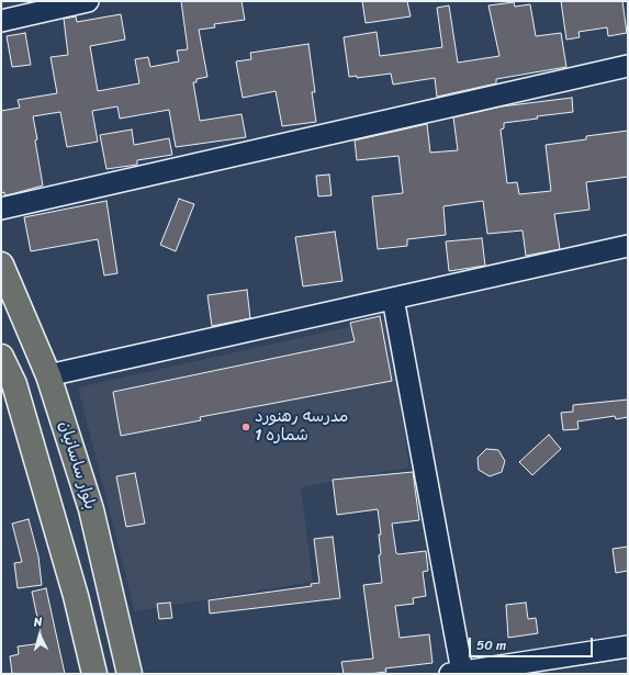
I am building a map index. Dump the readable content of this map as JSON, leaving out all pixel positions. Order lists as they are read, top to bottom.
{
  "streets": {
    "highway": ["بلوار ساسانیان"]
  },
  "places": ["مدرسه رهنورد شماره 1"],
  "scale_bar": "50 m",
  "north": "top"
}
